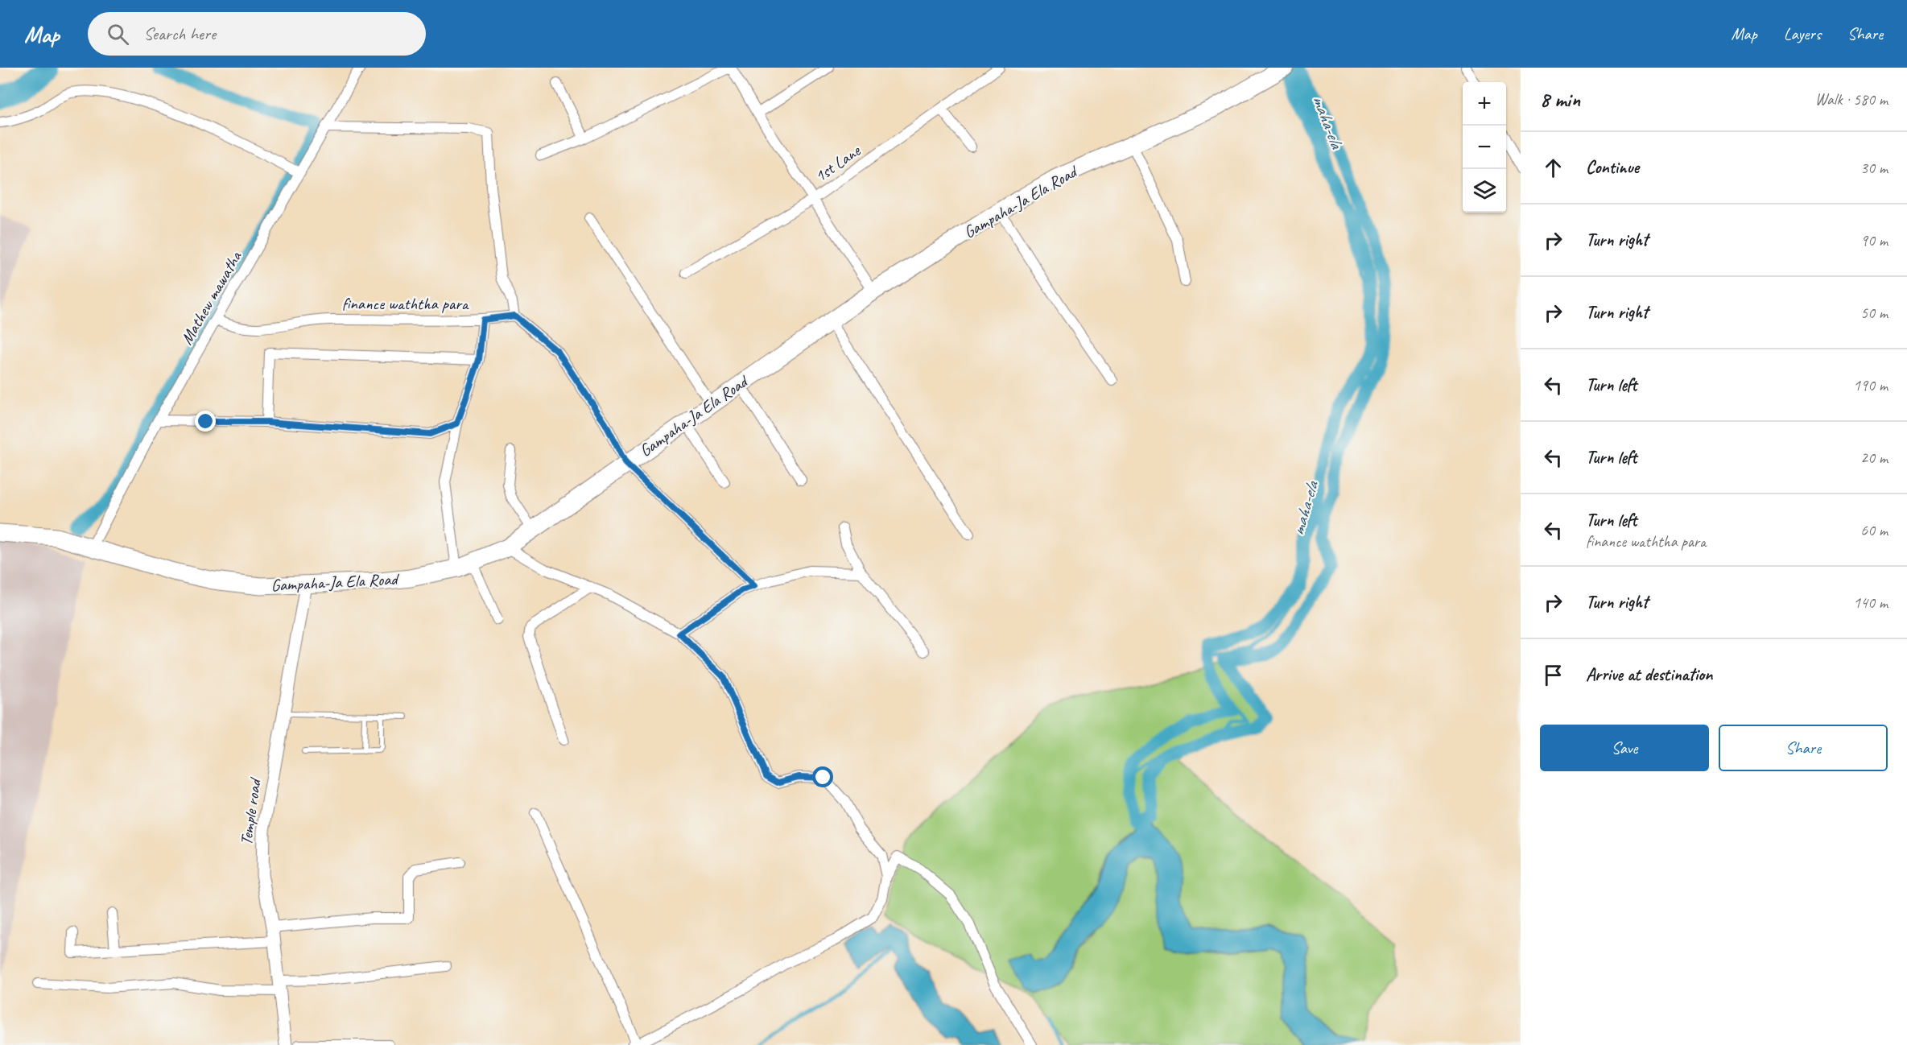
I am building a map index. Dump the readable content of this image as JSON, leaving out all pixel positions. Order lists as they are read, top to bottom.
{
  "streets": {
    "highway": ["Gampaha-Ja Ela Road"],
    "street": [
      "1st Lane",
      "Mathew mawatha",
      "finance waththa para",
      "Temple road"
    ]
  },
  "crossings": [
    ["Gampaha-Ja Ela Road", "Mathew mawatha"],
    ["Gampaha-Ja Ela Road", "finance waththa para"],
    ["Gampaha-Ja Ela Road", "Temple road"],
    ["Mathew mawatha", "finance waththa para"]
  ],
  "water": ["maha-ela"],
  "page": {
    "header": "Map",
    "search": "Search here",
    "nav": ["Map", "Layers", "Share"],
    "heading": ["8 min", "Walk · 580 m"],
    "map_buttons": ["+", "−"],
    "list": [
      ["Continue", "30 m"],
      ["Turn right", "90 m"],
      ["Turn right", "50 m"],
      ["Turn left", "190 m"],
      ["Turn left", "20 m"],
      ["Turn left", "finance waththa para", "60 m"],
      ["Turn right", "140 m"],
      "Arrive at destination"
    ],
    "buttons": ["Save", "Share"]
  }
}
